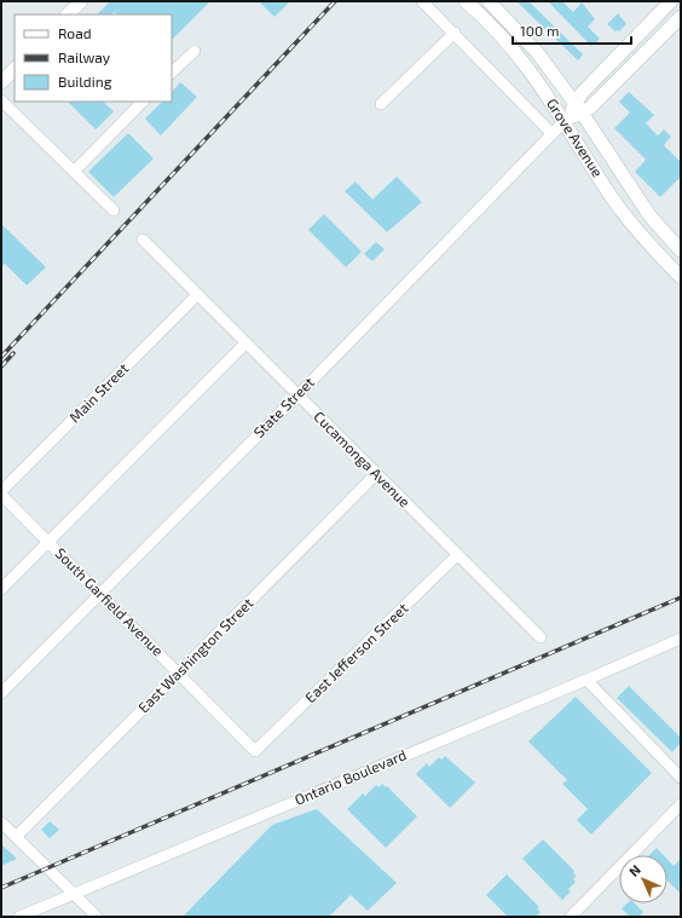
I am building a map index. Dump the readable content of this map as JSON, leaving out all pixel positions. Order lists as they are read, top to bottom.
{
  "streets": {
    "main road": ["Grove Avenue"],
    "street": [
      "Main Street",
      "State Street",
      "Cucamonga Avenue",
      "South Garfield Avenue",
      "East Jefferson Street",
      "East Washington Street",
      "Ontario Boulevard"
    ]
  },
  "crossings": [
    ["Grove Avenue", "State Street"],
    ["Main Street", "Cucamonga Avenue"],
    ["State Street", "Cucamonga Avenue"],
    ["State Street", "South Garfield Avenue"],
    ["Cucamonga Avenue", "East Jefferson Street"],
    ["Cucamonga Avenue", "East Washington Street"],
    ["South Garfield Avenue", "East Jefferson Street"],
    ["South Garfield Avenue", "East Washington Street"]
  ],
  "legend": ["Road", "Railway", "Building"],
  "scale_bar": "100 m",
  "north": "top left"
}
